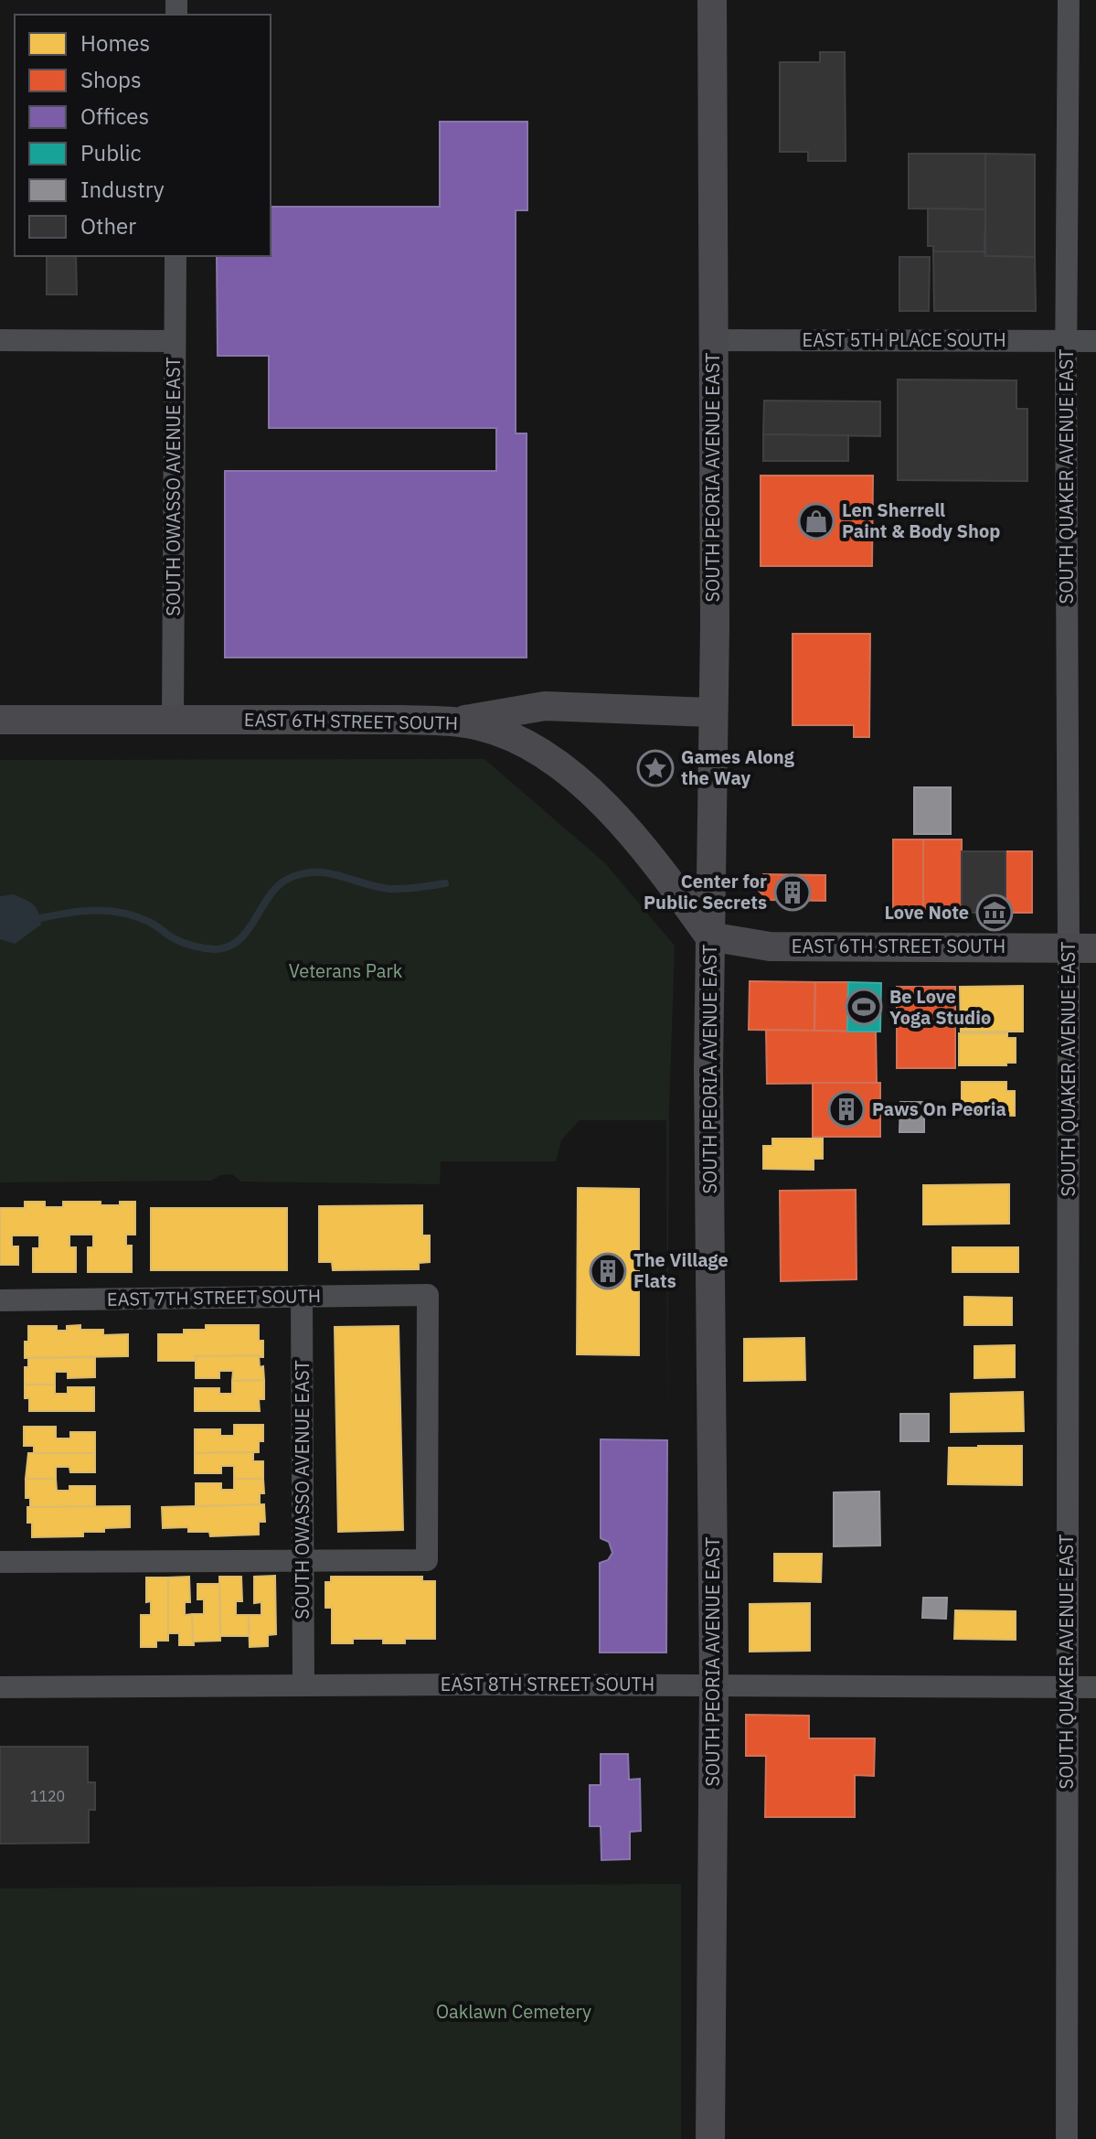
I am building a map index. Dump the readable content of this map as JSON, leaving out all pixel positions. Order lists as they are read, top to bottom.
{
  "streets": {
    "main road": ["SOUTH PEORIA AVENUE EAST", "EAST 6TH STREET SOUTH"],
    "street": [
      "EAST 5TH PLACE SOUTH",
      "SOUTH QUAKER AVENUE EAST",
      "SOUTH OWASSO AVENUE EAST",
      "EAST 7TH STREET SOUTH",
      "EAST 8TH STREET SOUTH"
    ]
  },
  "crossings": [
    ["EAST 5TH PLACE SOUTH", "SOUTH QUAKER AVENUE EAST"],
    ["EAST 5TH PLACE SOUTH", "SOUTH PEORIA AVENUE EAST"],
    ["SOUTH QUAKER AVENUE EAST", "EAST 6TH STREET SOUTH"],
    ["SOUTH QUAKER AVENUE EAST", "EAST 8TH STREET SOUTH"],
    ["SOUTH PEORIA AVENUE EAST", "EAST 6TH STREET SOUTH"],
    ["SOUTH PEORIA AVENUE EAST", "EAST 8TH STREET SOUTH"],
    ["SOUTH OWASSO AVENUE EAST", "EAST 6TH STREET SOUTH"],
    ["SOUTH OWASSO AVENUE EAST", "EAST 7TH STREET SOUTH"],
    ["SOUTH OWASSO AVENUE EAST", "EAST 8TH STREET SOUTH"]
  ],
  "parks": ["Veterans Park", "Oaklawn Cemetery"],
  "places": {
    "shop": ["Len Sherrell Paint & Body Shop"],
    "place": ["Games Along the Way"],
    "building": ["Center for Public Secrets", "Paws On Peoria", "The Village Flats"],
    "museum": ["Love Note"],
    "sports": ["Be Love Yoga Studio"]
  },
  "house_numbers": ["1120"],
  "legend": [
    "Homes",
    "Shops",
    "Offices",
    "Public",
    "Industry",
    "Other"
  ]
}
